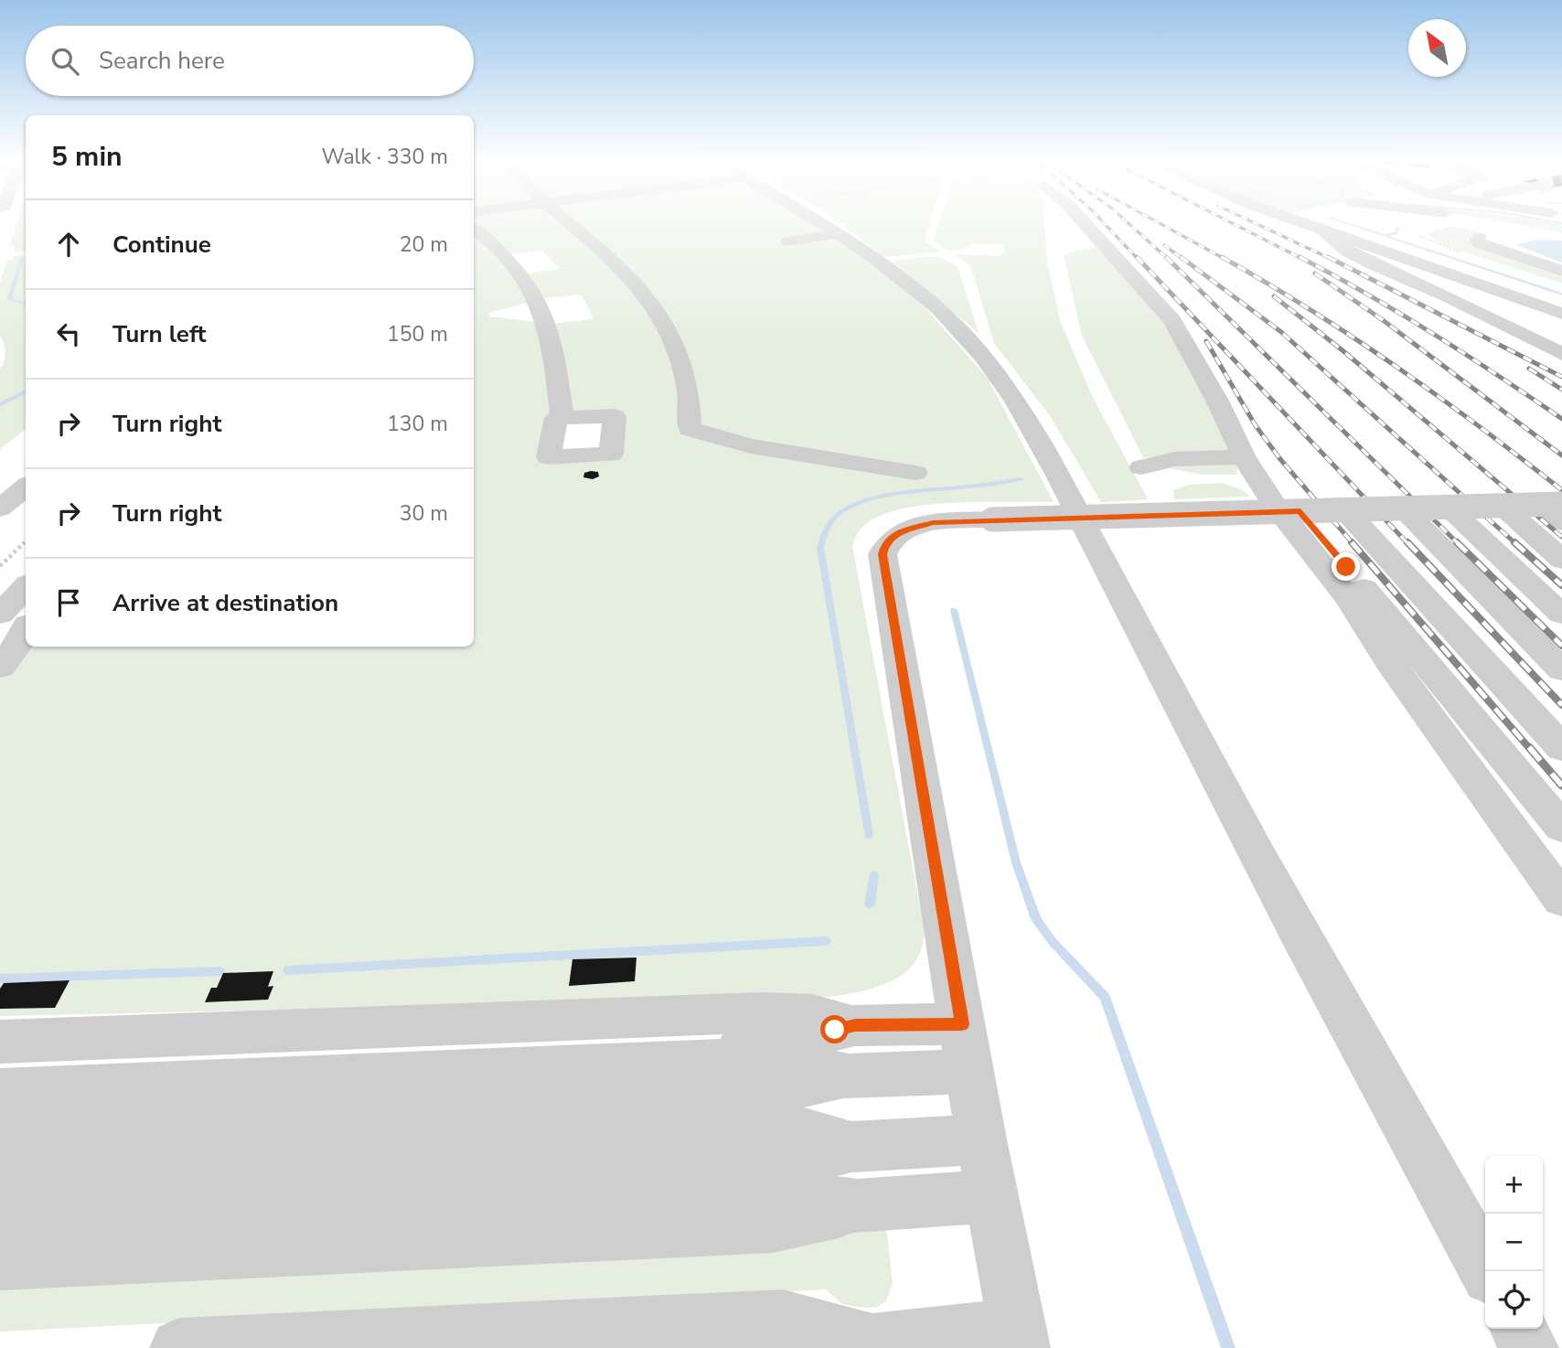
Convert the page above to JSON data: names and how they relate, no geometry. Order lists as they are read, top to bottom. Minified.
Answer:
{"north":"top left","page":{"search":"Search here","heading":["5 min","Walk · 330 m"],"list":[["Continue","20 m"],["Turn left","150 m"],["Turn right","130 m"],["Turn right","30 m"],"Arrive at destination"],"map_buttons":["+","−"]}}
